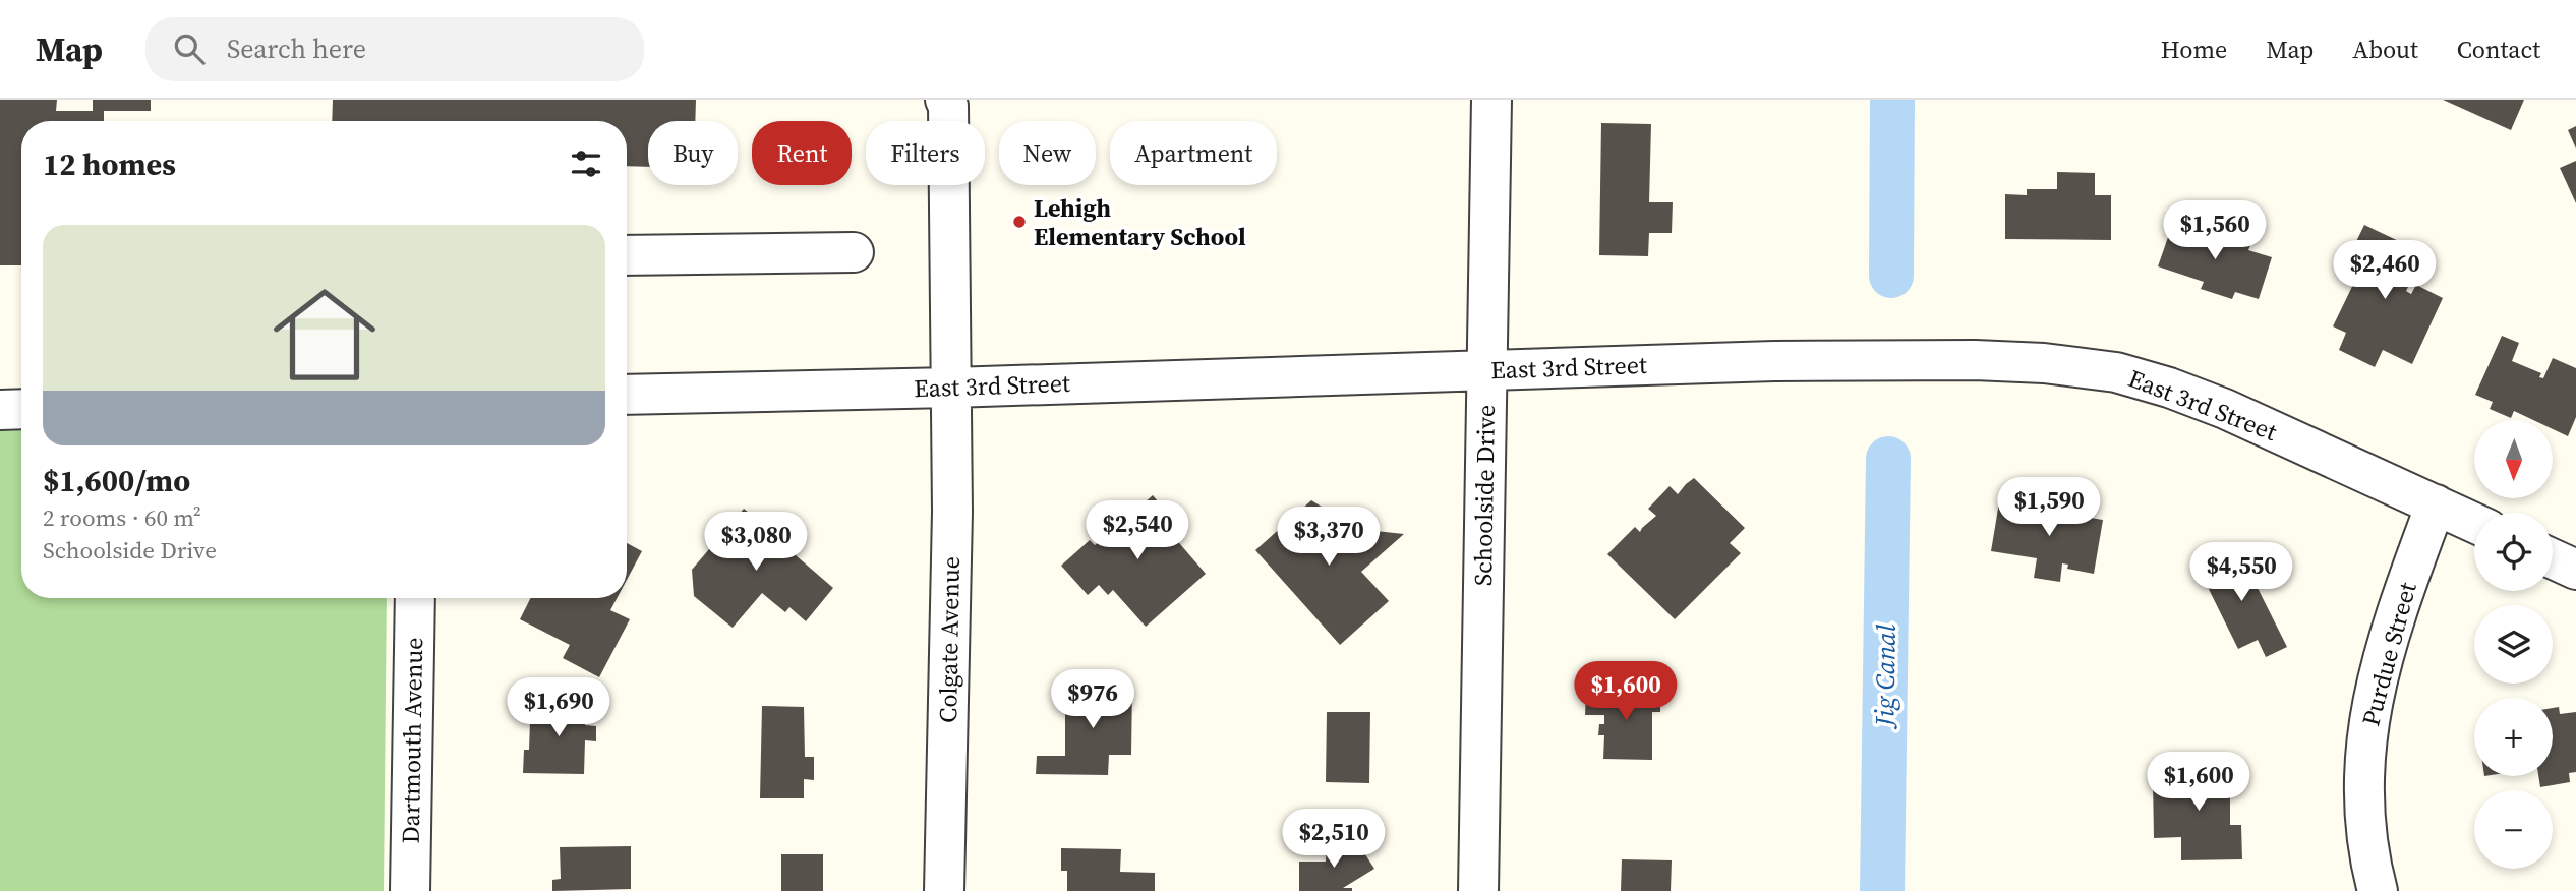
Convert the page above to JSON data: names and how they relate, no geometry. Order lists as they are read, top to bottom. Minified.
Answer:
{"streets":{"street":["East 3rd Street","Schoolside Drive","Colgate Avenue","Purdue Street","Dartmouth Avenue"]},"crossings":[["East 3rd Street","Schoolside Drive"],["East 3rd Street","Colgate Avenue"],["East 3rd Street","Purdue Street"]],"water":["Jig Canal"],"places":["Lehigh Elementary School"],"north":"bottom","page":{"header":"Map","search":"Search here","nav":["Home","Map","About","Contact"],"chip":["Buy","Rent","Filters","New","Apartment"],"heading":"12 homes","price":["$1,560","$2,460","$1,590","$2,540","$3,370","$3,080","$4,550","$1,600","$976","$1,690","$1,600","$2,510"],"list":[{"name":"$1,600/mo","note":"2 rooms · 60 m² · Schoolside Drive"}],"map_buttons":["+","−"]}}
